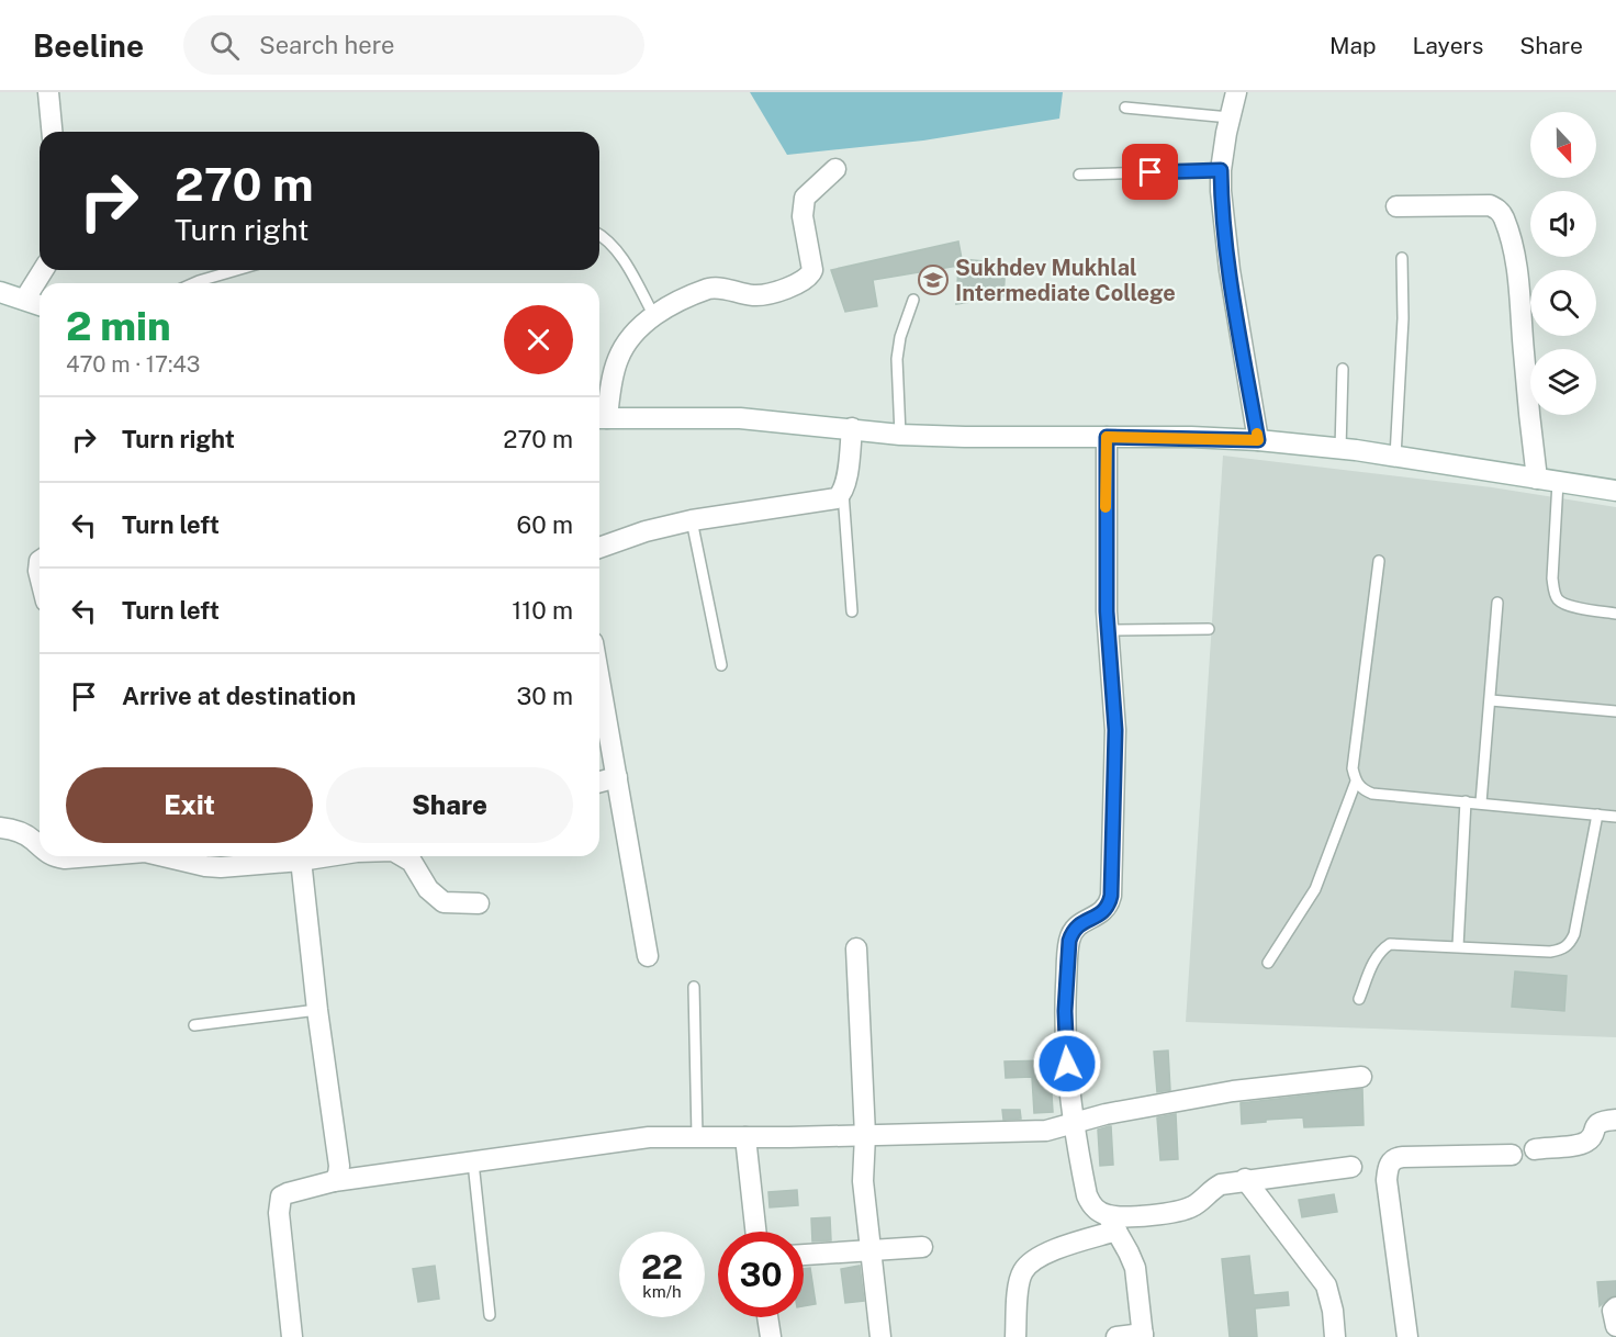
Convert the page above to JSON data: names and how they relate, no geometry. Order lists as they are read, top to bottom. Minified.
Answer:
{"places":{"school or university":["Sukhdev Mukhlal Intermediate College"]},"north":"bottom","page":{"header":"Beeline","search":"Search here","nav":["Map","Layers","Share"],"turn":["270 m","Turn right"],"heading":["2 min","470 m · 17:43"],"list":[{"name":"Turn right","value":"270 m"},{"name":"Turn left","value":"60 m"},{"name":"Turn left","value":"110 m"},{"name":"Arrive at destination","value":"30 m"}],"buttons":["Exit","Share"],"speed":"22 km/h","limit":"30"}}
